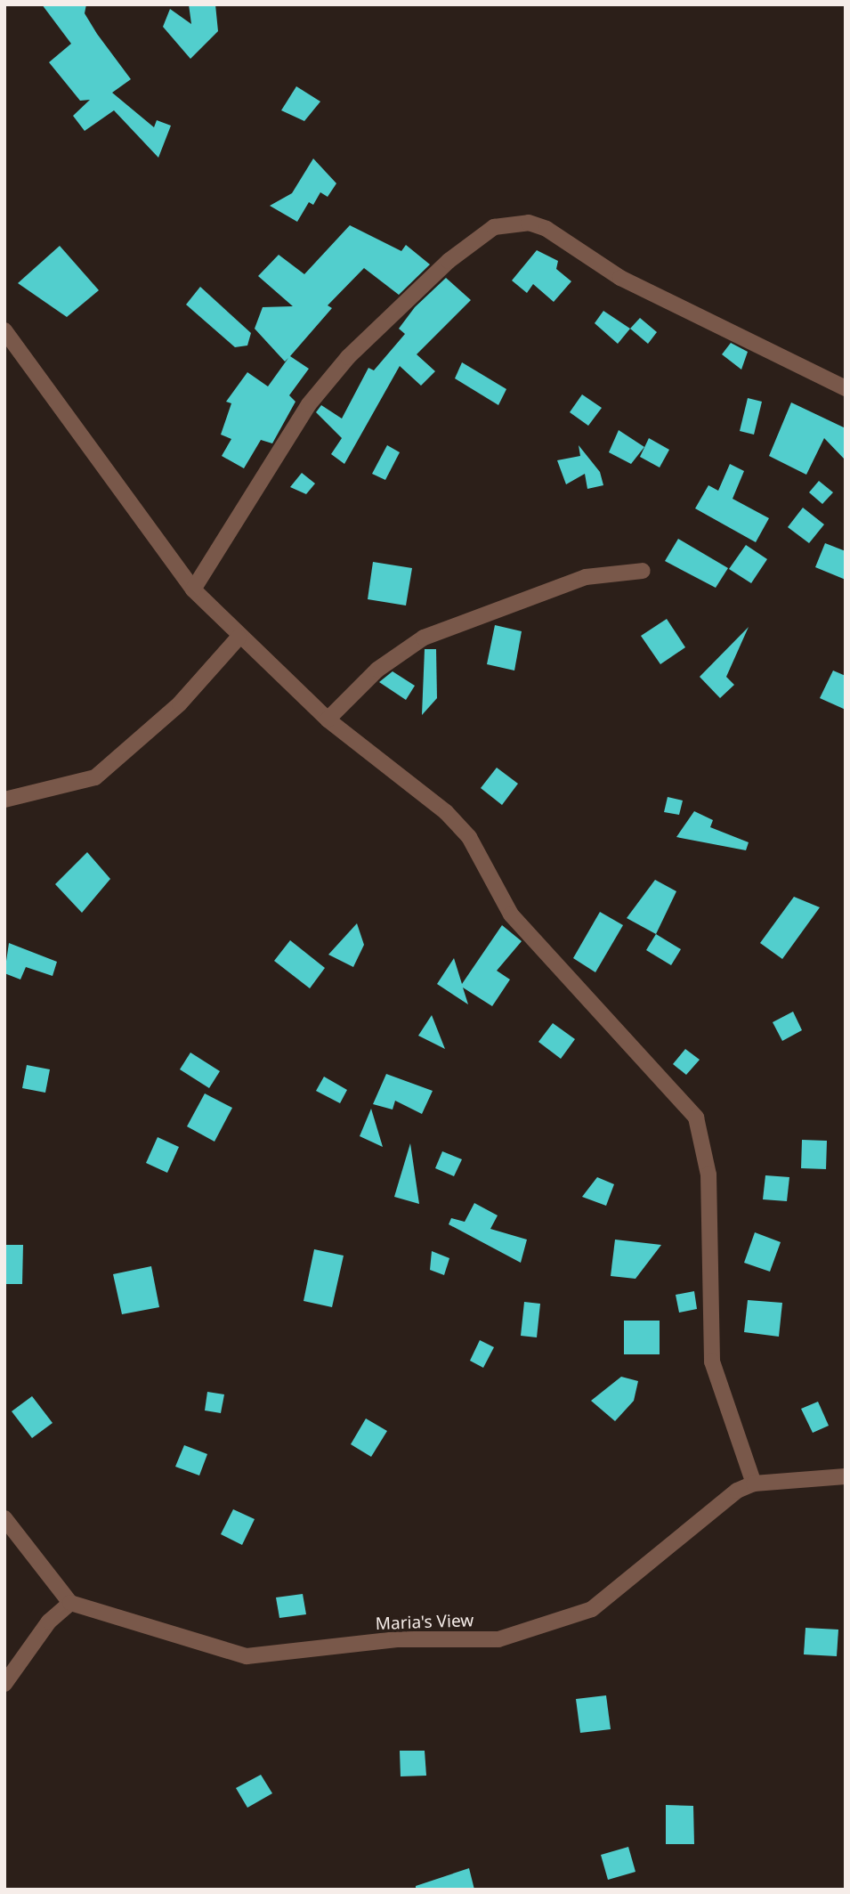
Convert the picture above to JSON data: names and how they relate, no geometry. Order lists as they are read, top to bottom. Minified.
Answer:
{"streets":{"street":["Maria's View"]}}
